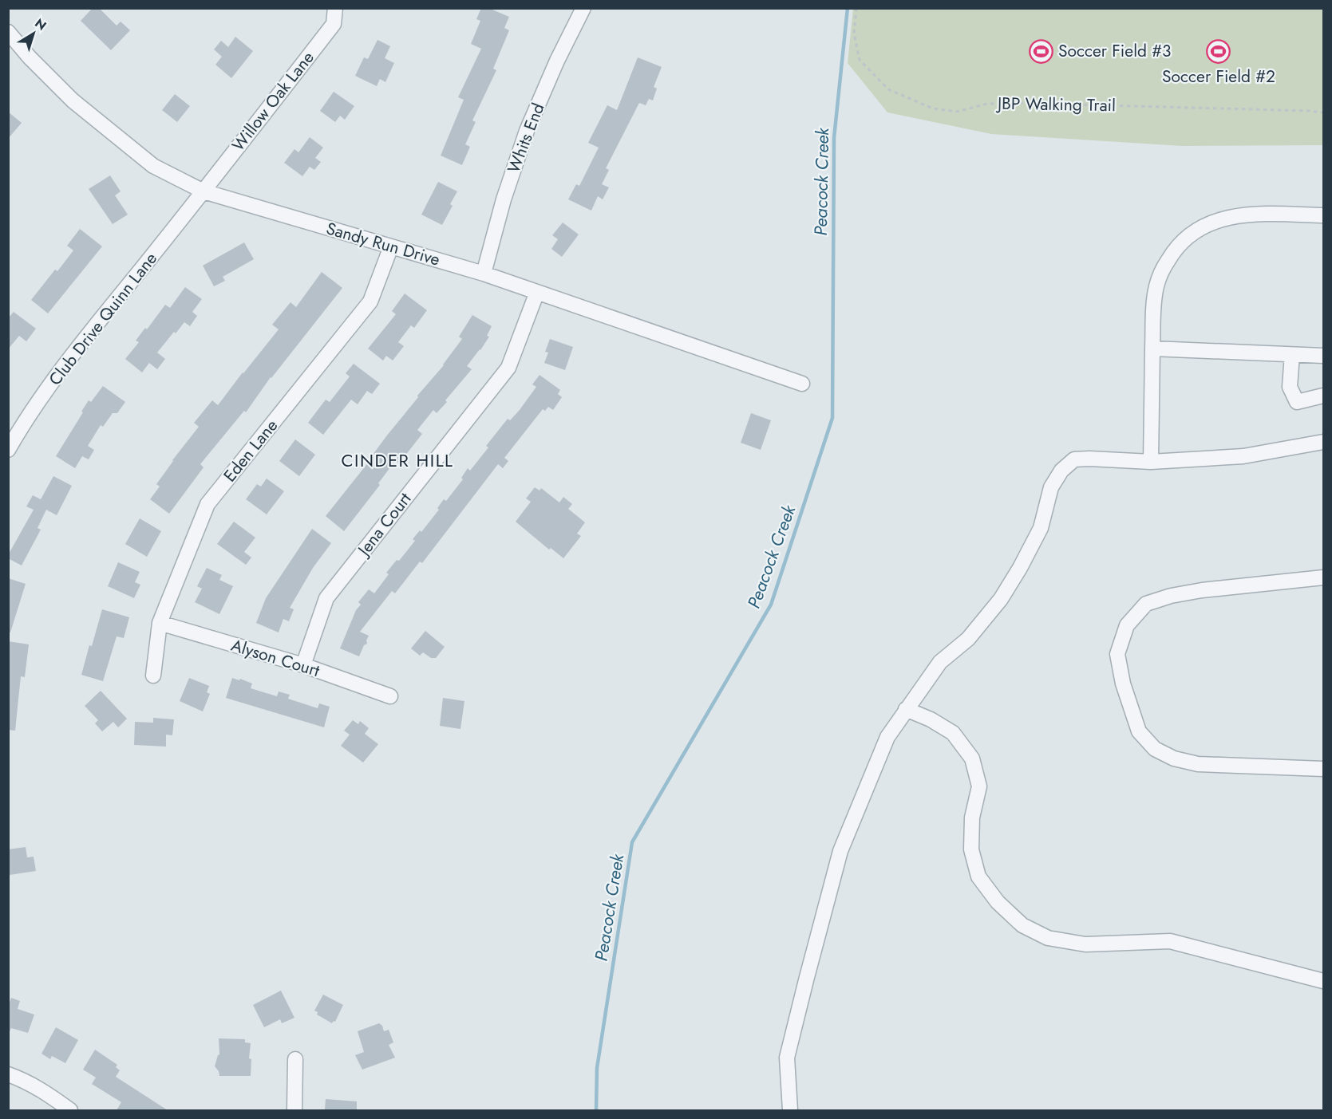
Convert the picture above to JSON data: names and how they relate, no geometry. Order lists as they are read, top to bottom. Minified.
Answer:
{"streets":{"street":["Willow Oak Lane","Whits End","Sandy Run Drive","Club Drive Quinn Lane","Eden Lane","Jena Court","Alyson Court"],"path":["JBP Walking Trail"]},"crossings":[["Willow Oak Lane","Sandy Run Drive"],["Willow Oak Lane","Club Drive Quinn Lane"],["Whits End","Sandy Run Drive"],["Sandy Run Drive","Club Drive Quinn Lane"],["Sandy Run Drive","Eden Lane"],["Sandy Run Drive","Jena Court"],["Eden Lane","Alyson Court"],["Jena Court","Alyson Court"]],"districts":["CINDER HILL"],"water":["Peacock Creek"],"places":{"sports":["Soccer Field #3","Soccer Field #2"]},"north":"top right"}
